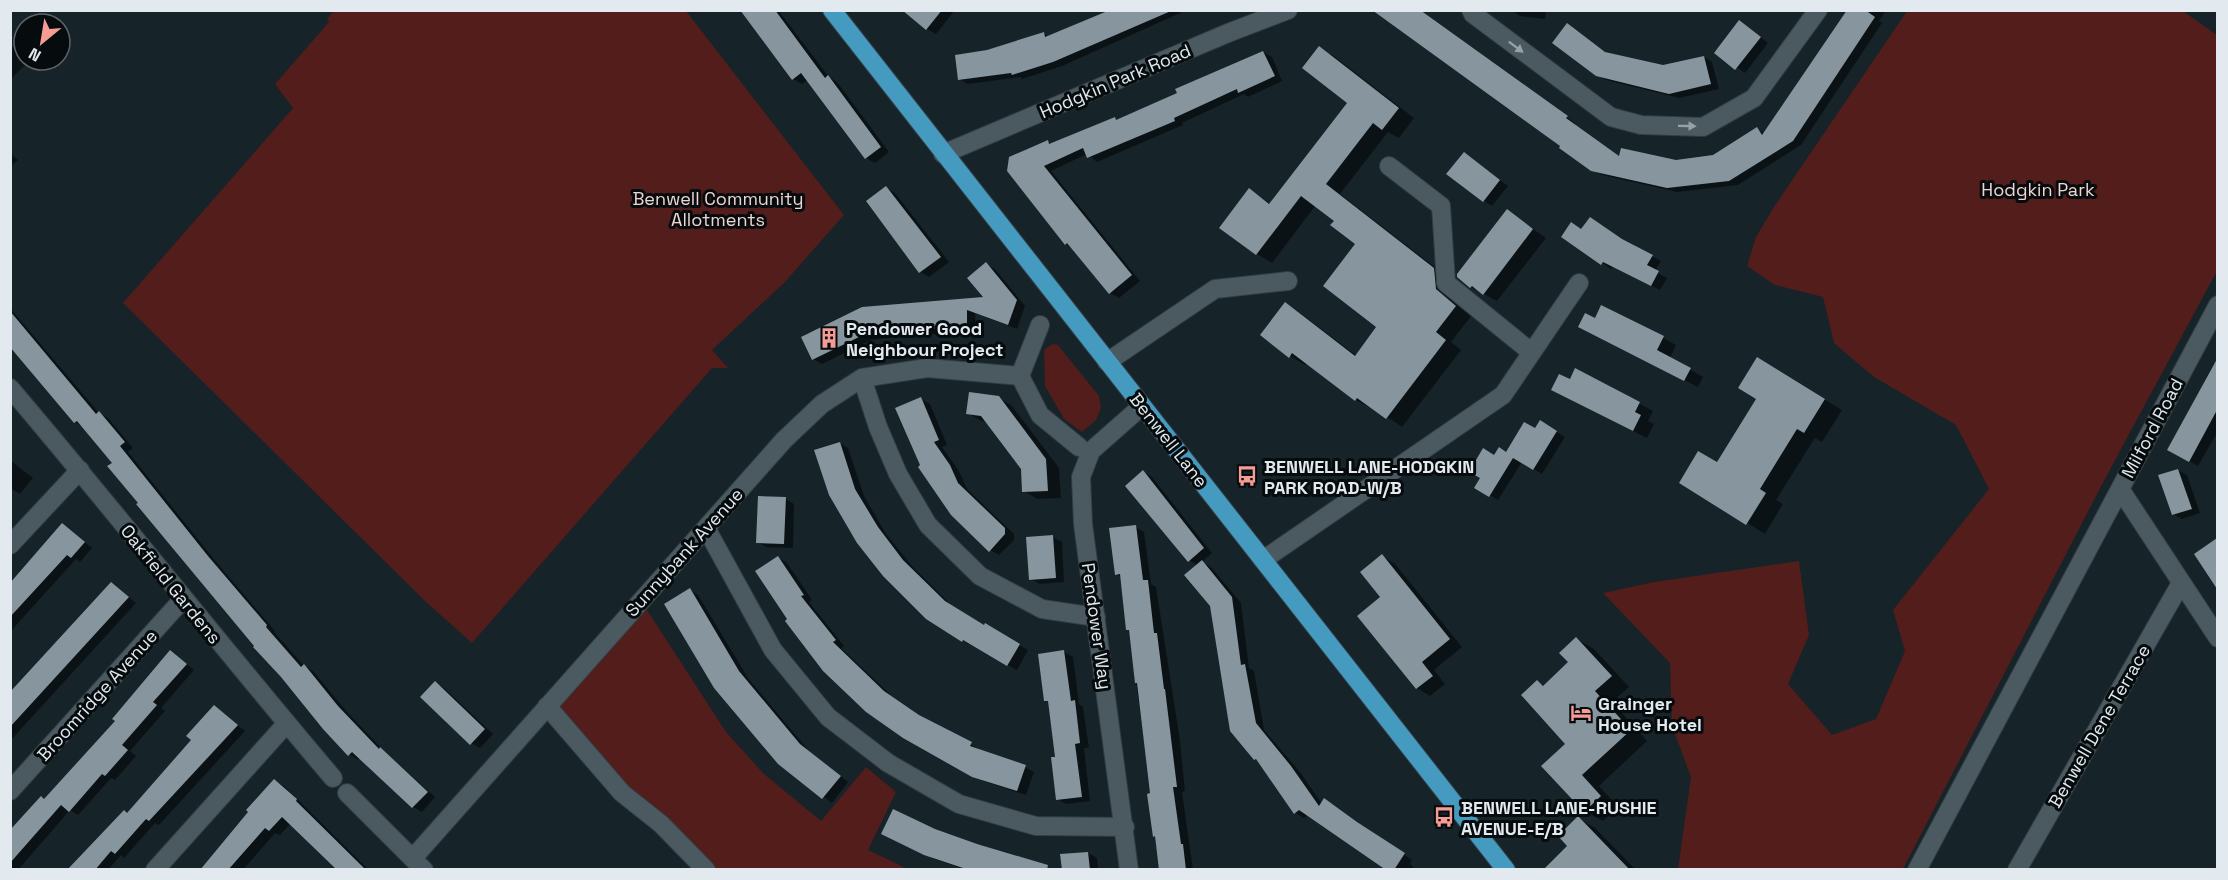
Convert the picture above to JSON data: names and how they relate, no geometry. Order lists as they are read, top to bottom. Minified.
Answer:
{"streets":{"main road":["Benwell Lane"],"street":["Hodgkin Park Road","Milford Road","Sunnybank Avenue","Oakfield Gardens","Pendower Way","Broomridge Avenue","Benwell Dene Terrace"]},"crossings":[["Hodgkin Park Road","Benwell Lane"],["Milford Road","Benwell Dene Terrace"],["Benwell Lane","Pendower Way"],["Oakfield Gardens","Broomridge Avenue"]],"parks":["Hodgkin Park","Benwell Community Allotments"],"places":{"building":["Pendower Good Neighbour Project"],"bus stop":["BENWELL LANE-HODGKIN PARK ROAD-W/B","BENWELL LANE-RUSHIE AVENUE-E/B"],"hotel":["Grainger House Hotel"]},"north":"bottom left"}
